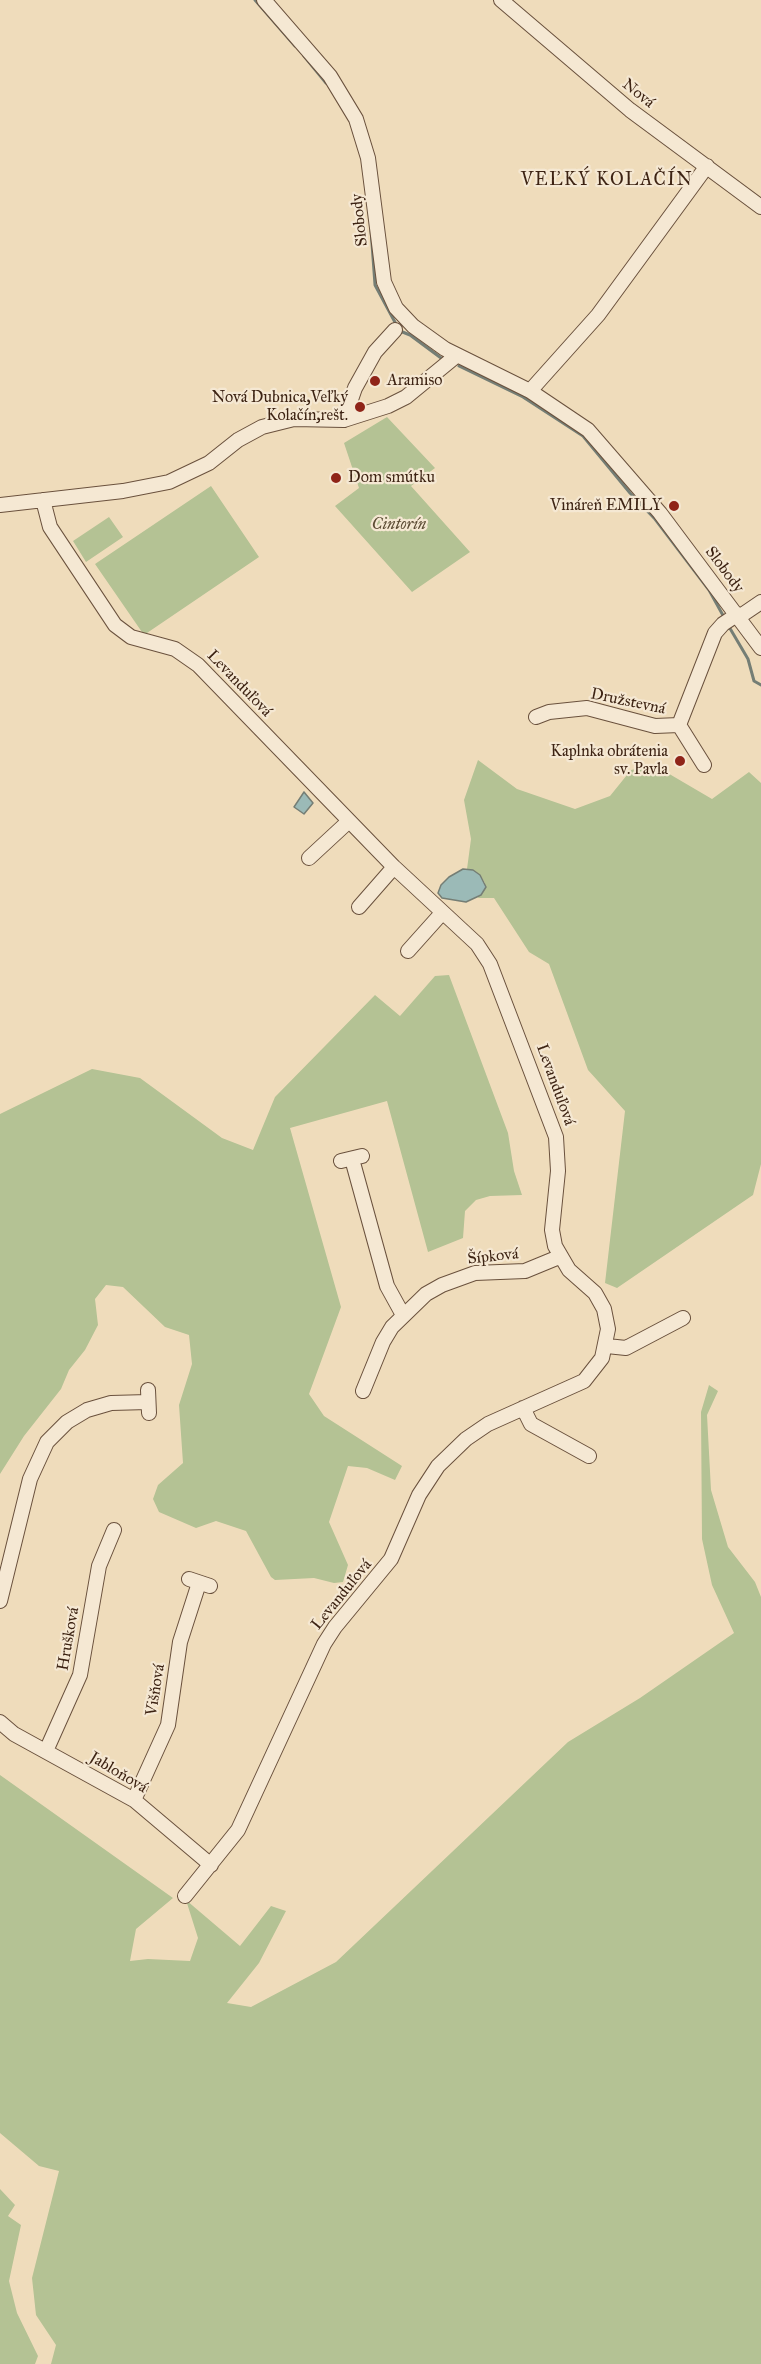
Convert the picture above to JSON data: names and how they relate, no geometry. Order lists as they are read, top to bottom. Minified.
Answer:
{"streets":{"street":["Nová","Slobody","Levanduľová","Družstevná","Šípková","Hrušková","Višňová","Jabloňová"]},"crossings":[["Slobody","Družstevná"],["Levanduľová","Šípková"],["Levanduľová","Jabloňová"],["Hrušková","Jabloňová"],["Višňová","Jabloňová"]],"districts":["VEĽKÝ KOLAČÍN"],"parks":["Cintorín"],"places":["Aramiso","Nová Dubnica,Veľký Kolačín,rešt.","Dom smútku","Vináreň EMILY","Kaplnka obrátenia sv. Pavla"]}
